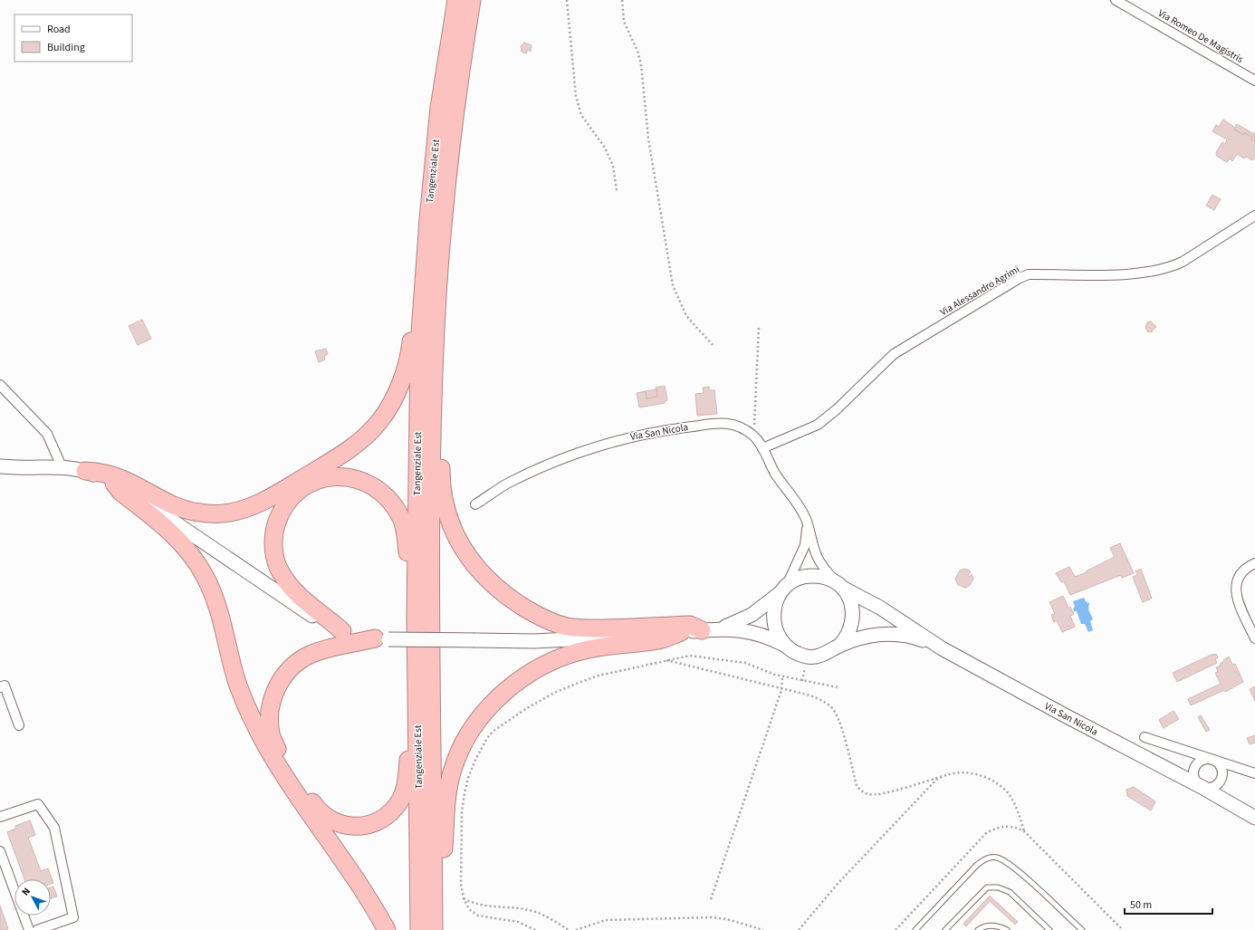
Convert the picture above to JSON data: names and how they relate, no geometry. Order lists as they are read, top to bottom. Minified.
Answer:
{"streets":{"highway":["Tangenziale Est"],"street":["Via Romeo De Magistris","Via Alessandro Agrimi","Via San Nicola"]},"crossings":[["Via Alessandro Agrimi","Via San Nicola"]],"legend":["Road","Building"],"scale_bar":"50 m","north":"top left"}
